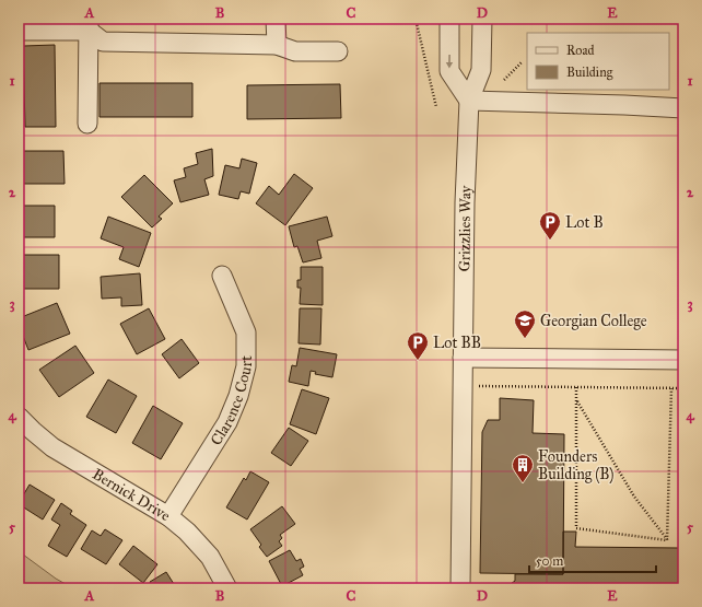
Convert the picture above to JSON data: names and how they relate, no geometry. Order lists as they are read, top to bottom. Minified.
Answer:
{"streets":{"street":["Grizzlies Way","Clarence Court","Bernick Drive"]},"crossings":[["Clarence Court","Bernick Drive"]],"places":{"parking":["Lot B","Lot BB"],"school or university":["Georgian College"],"building":["Founders Building (B)"]},"legend":["Road","Building"],"scale_bar":"50 m","grid":{"columns":["A","B","C","D","E"],"rows":["1","2","3","4","5"]}}
